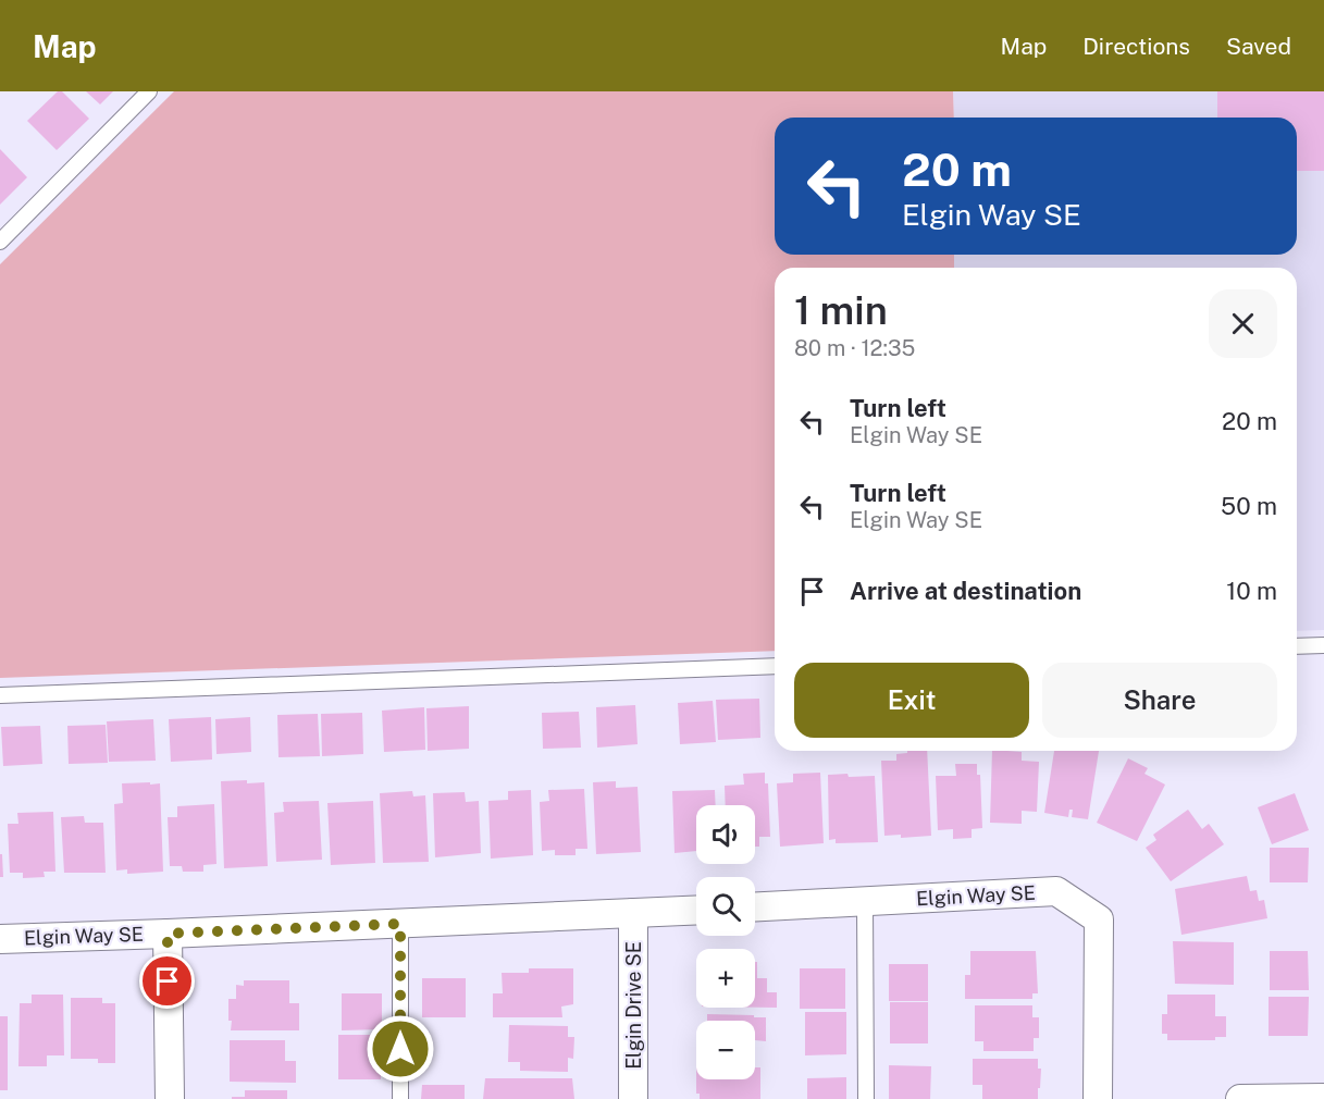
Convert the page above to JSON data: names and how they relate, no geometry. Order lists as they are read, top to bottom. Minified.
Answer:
{"streets":{"street":["Elgin Way SE","Elgin Drive SE"]},"crossings":[["Elgin Way SE","Elgin Drive SE"]],"page":{"header":"Map","nav":["Map","Directions","Saved"],"turn":["20 m","Elgin Way SE"],"heading":["1 min","80 m · 12:35"],"list":[{"name":"Turn left","note":"Elgin Way SE","value":"20 m"},{"name":"Turn left","note":"Elgin Way SE","value":"50 m"},{"name":"Arrive at destination","value":"10 m"}],"buttons":["Exit","Share"],"map_buttons":["+","−"]}}
